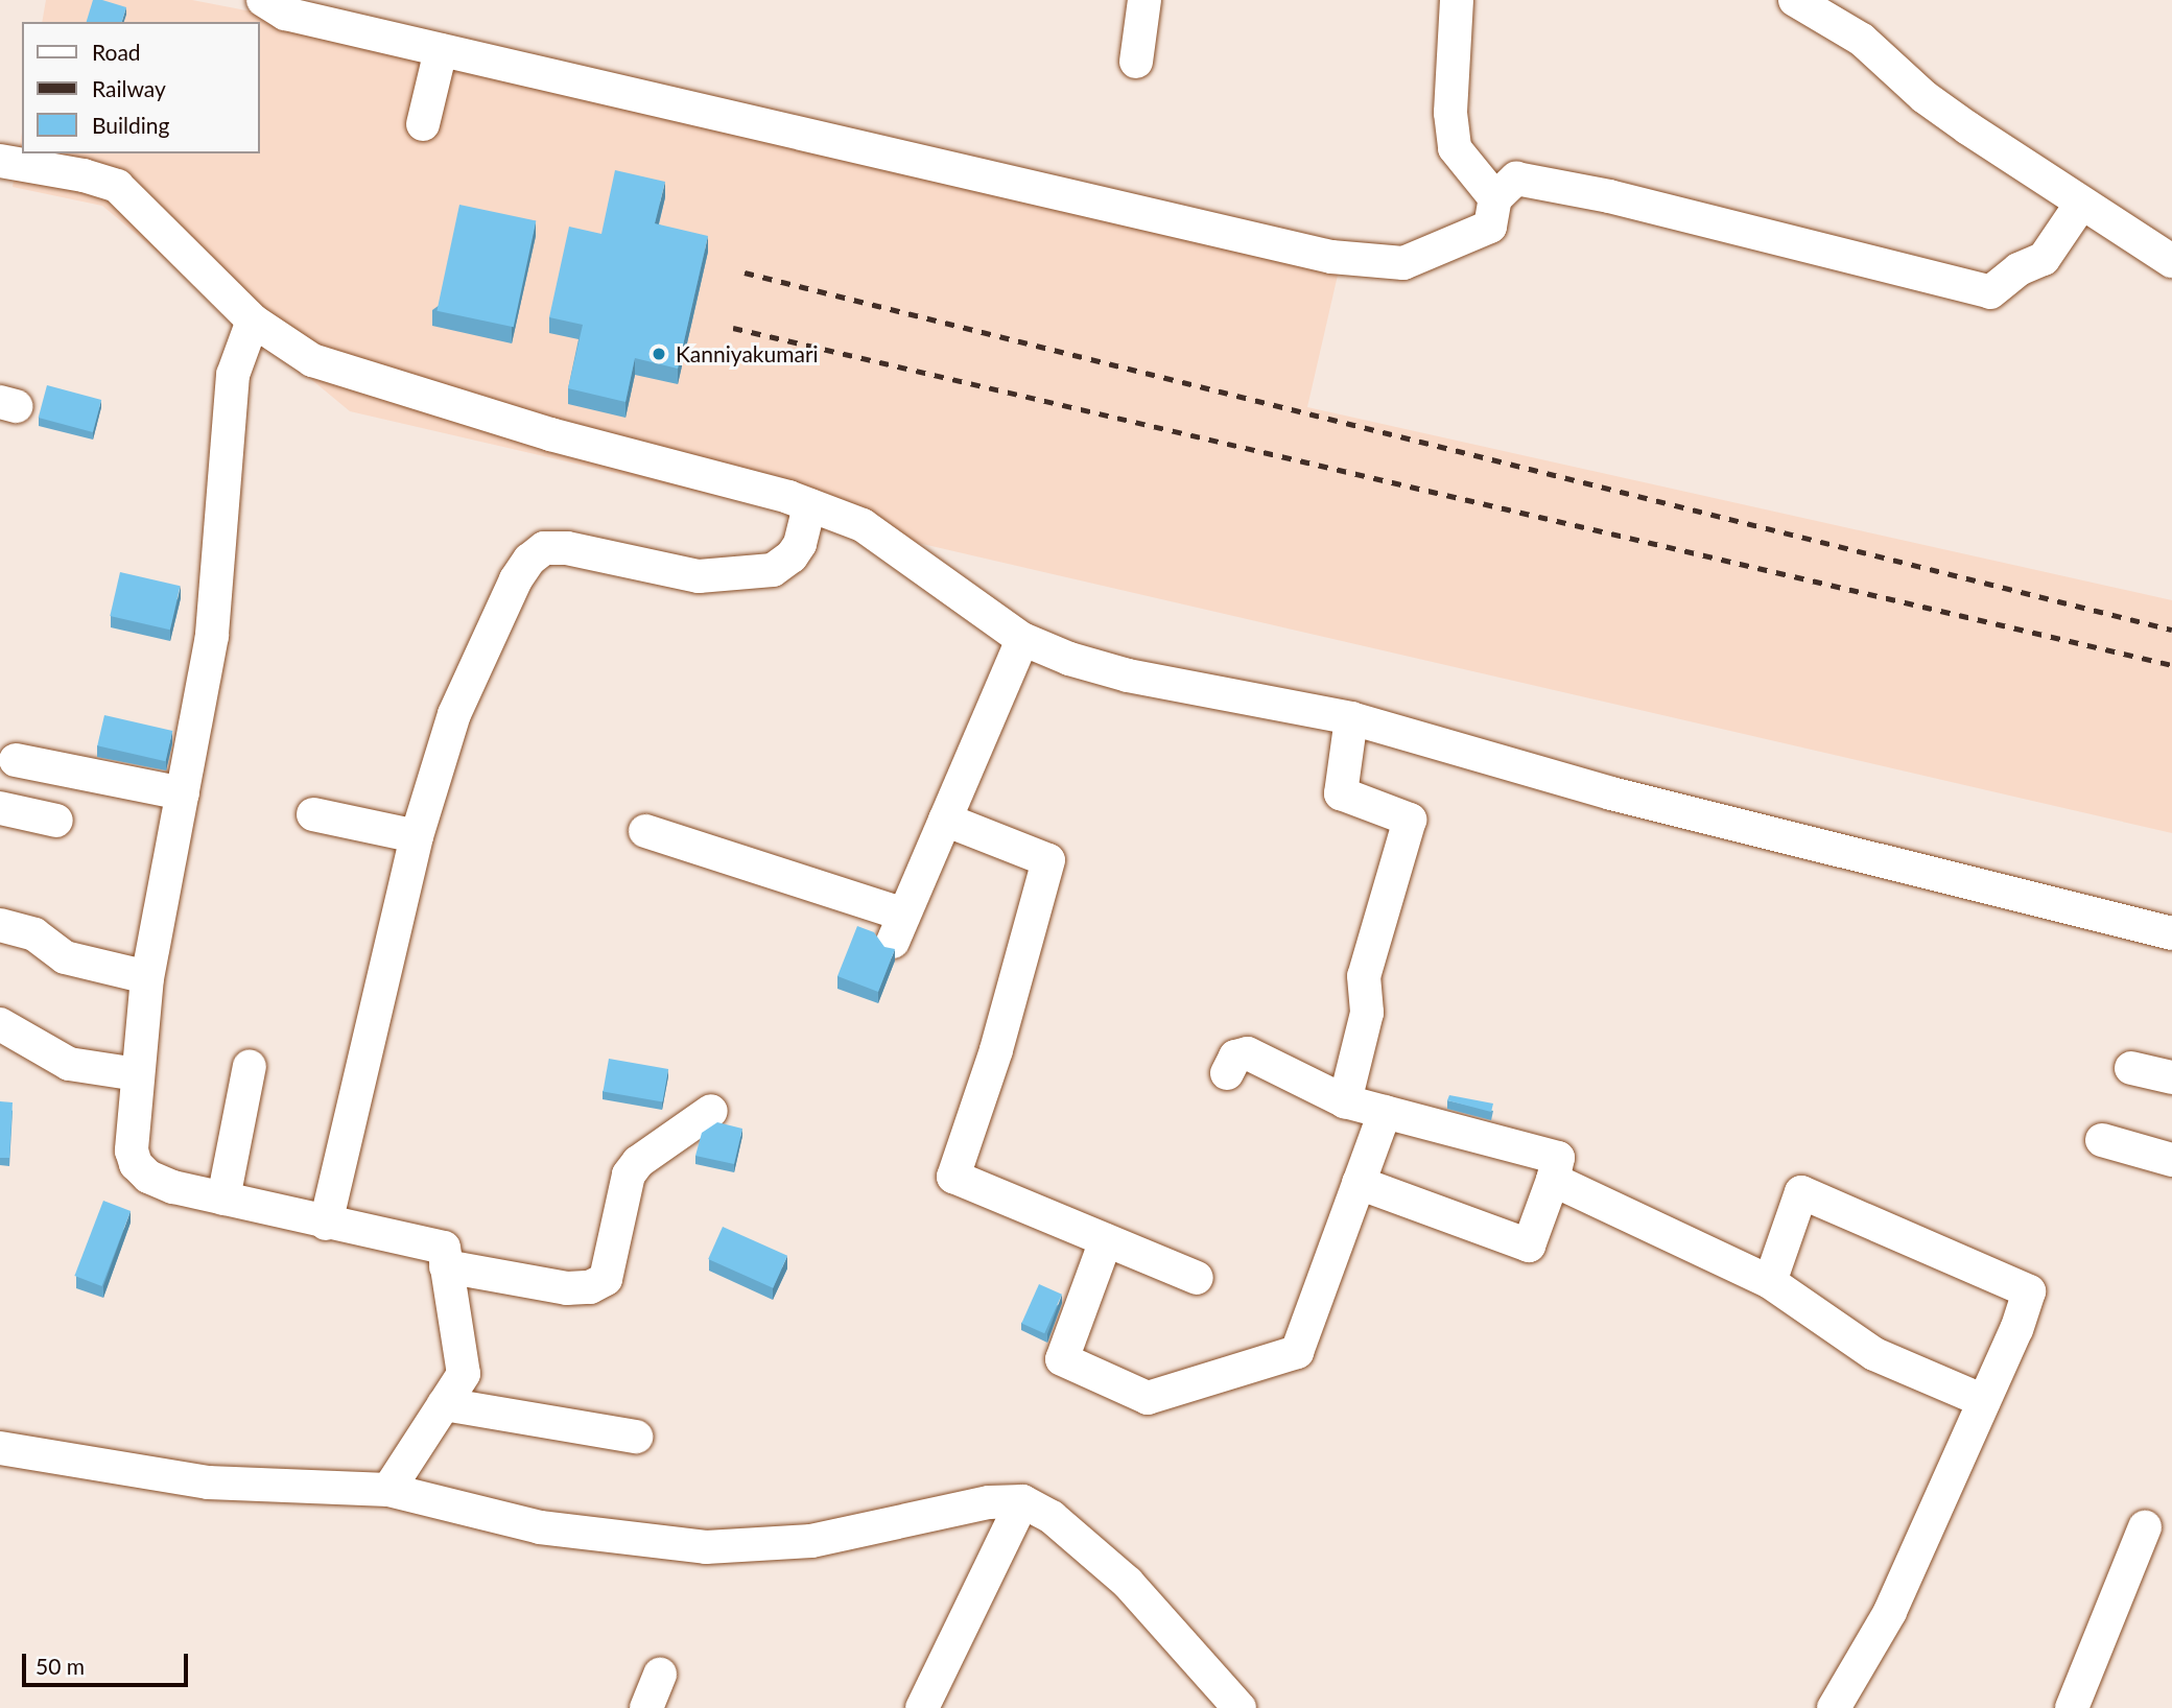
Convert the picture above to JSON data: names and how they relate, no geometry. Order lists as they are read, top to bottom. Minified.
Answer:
{"places":["Kanniyakumari"],"legend":["Road","Railway","Building"],"scale_bar":"50 m"}
